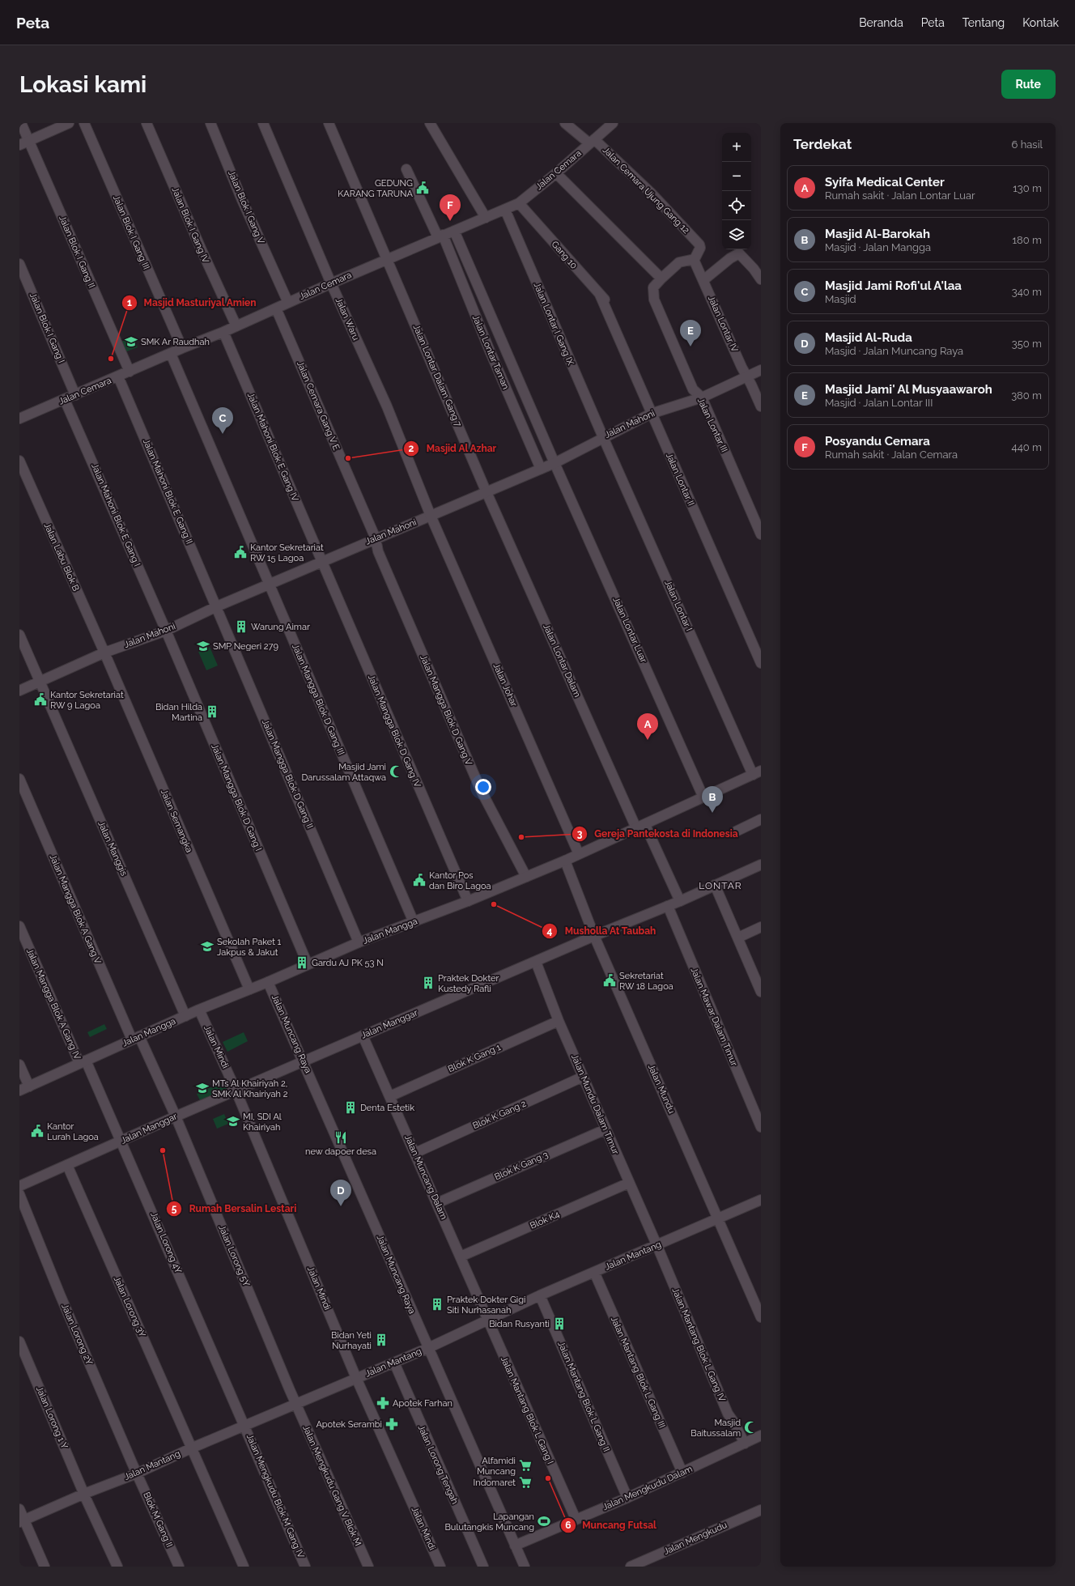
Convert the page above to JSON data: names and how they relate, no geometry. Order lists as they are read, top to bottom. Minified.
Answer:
{"streets":{"street":["Jalan Cemara","Jalan Cemara Ujung Gang 12","Jalan Blok I Gang V","Jalan Blok I Gang IV","Jalan Blok I Gang III","Jalan Blok I Gang II","Gang 10","Jalan Waru","Jalan Lontar I Gang IX","Jalan Lontar IV","Jalan Blok I Gang I","Jalan Lontar Taman","Jalan Lontar Dalam Gang 7","Jalan Cemara Gang V E","Jalan Mahoni","Jalan Lontar III","Jalan Mahoni Blok E Gang IV","Jalan Lontar II","Jalan Mahoni Blok E Gang II","Jalan Mahoni Blok E Gang I","Jalan Labu Blok B","Jalan Lontar I","Jalan Lontar Luar","Jalan Lontar Dalam","Jalan Johar","Jalan Mangga Blok D Gang III","Jalan Mangga Blok D Gang V","Jalan Mangga Blok D Gang IV","Jalan Mangga Blok D Gang II","Jalan Mangga Blok D Gang I","Jalan Semangka","Jalan Manggis","Jalan Mangga Blok A Gang V","Jalan Mangga","Jalan Mangga Blok A Gang IV","Jalan Mawar Dalam Timur","Jalan Manggar","Jalan Muncang Raya","Jalan Mindi","Blok K Gang 1","Jalan Mundu","Jalan Mundu Dalam Timur","Blok K Gang 2","Blok K Gang 3","Jalan Muncang Dalam","Blok K4","Jalan Lorong 4Y","Jalan Lorong 5Y","Jalan Mantang","Jalan Lorong 3Y","Jalan Lorong 2Y","Jalan Mantang Blok L Gang IV","Jalan Mantang Blok L Gang III","Jalan Mantang Blok L Gang II","Jalan Mantang Blok L Gang I","Jalan Lorong 1 Y","Jalan Lorong Tengah","Jalan Mengkudu Gang V Blok M","Jalan Mengkudu Dalam","Jalan Mengkudu Blok M Gang IV","Blok M Gang II","Jalan Mengkudu"]},"crossings":[["Jalan Cemara","Jalan Cemara Ujung Gang 12"],["Jalan Cemara","Jalan Blok I Gang V"],["Jalan Cemara","Jalan Blok I Gang IV"],["Jalan Cemara","Jalan Blok I Gang III"],["Jalan Cemara","Jalan Blok I Gang II"],["Jalan Cemara","Gang 10"],["Jalan Cemara","Jalan Waru"],["Jalan Cemara","Jalan Lontar I Gang IX"],["Jalan Cemara","Jalan Blok I Gang I"],["Jalan Cemara","Jalan Lontar Taman"],["Jalan Cemara","Jalan Lontar Dalam Gang 7"],["Jalan Cemara","Jalan Cemara Gang V E"],["Jalan Cemara","Jalan Mahoni Blok E Gang IV"],["Jalan Cemara","Jalan Mahoni Blok E Gang II"],["Jalan Cemara","Jalan Mahoni Blok E Gang I"],["Jalan Cemara","Jalan Mangga Blok D Gang III"],["Jalan Cemara Ujung Gang 12","Jalan Lontar IV"],["Gang 10","Jalan Lontar II"],["Jalan Waru","Jalan Mahoni"],["Jalan Waru","Jalan Johar"],["Jalan Lontar I Gang IX","Jalan Mahoni"],["Jalan Lontar I Gang IX","Jalan Lontar I"],["Jalan Lontar IV","Jalan Mahoni"],["Jalan Lontar Taman","Jalan Mahoni"],["Jalan Lontar Taman","Jalan Lontar Luar"],["Jalan Lontar Dalam Gang 7","Jalan Mahoni"],["Jalan Lontar Dalam Gang 7","Jalan Lontar Dalam"],["Jalan Cemara Gang V E","Jalan Mahoni"],["Jalan Cemara Gang V E","Jalan Mangga Blok D Gang V"],["Jalan Mahoni","Jalan Lontar III"],["Jalan Mahoni","Jalan Mahoni Blok E Gang IV"],["Jalan Mahoni","Jalan Lontar II"],["Jalan Mahoni","Jalan Mahoni Blok E Gang II"],["Jalan Mahoni","Jalan Mahoni Blok E Gang I"],["Jalan Mahoni","Jalan Labu Blok B"],["Jalan Mahoni","Jalan Lontar I"],["Jalan Mahoni","Jalan Lontar Luar"],["Jalan Mahoni","Jalan Lontar Dalam"],["Jalan Mahoni","Jalan Johar"],["Jalan Mahoni","Jalan Mangga Blok D Gang III"],["Jalan Mahoni","Jalan Mangga Blok D Gang V"],["Jalan Mahoni","Jalan Mangga Blok D Gang IV"],["Jalan Mahoni","Jalan Mangga Blok D Gang II"],["Jalan Mahoni","Jalan Mangga Blok D Gang I"],["Jalan Mahoni","Jalan Semangka"],["Jalan Mahoni","Jalan Manggis"],["Jalan Mahoni Blok E Gang IV","Jalan Mangga Blok D Gang IV"],["Jalan Mahoni Blok E Gang II","Jalan Mangga Blok D Gang II"],["Jalan Mahoni Blok E Gang I","Jalan Mangga Blok D Gang I"],["Jalan Labu Blok B","Jalan Semangka"],["Jalan Lontar I","Jalan Mangga"],["Jalan Lontar Luar","Jalan Mangga"],["Jalan Lontar Dalam","Jalan Mangga"],["Jalan Lontar Dalam","Jalan Manggar"],["Jalan Johar","Jalan Mangga"],["Jalan Mangga Blok D Gang III","Jalan Mangga"],["Jalan Mangga Blok D Gang V","Jalan Mangga"],["Jalan Mangga Blok D Gang IV","Jalan Mangga"],["Jalan Mangga Blok D Gang II","Jalan Mangga"],["Jalan Mangga Blok D Gang I","Jalan Mangga"],["Jalan Semangka","Jalan Mangga"],["Jalan Manggis","Jalan Mangga"],["Jalan Mangga Blok A Gang V","Jalan Mangga"],["Jalan Mangga Blok A Gang V","Jalan Lorong 5Y"],["Jalan Mangga","Jalan Mangga Blok A Gang IV"],["Jalan Mangga","Jalan Muncang Raya"],["Jalan Mangga","Jalan Mindi"],["Jalan Mangga","Jalan Mundu"],["Jalan Mangga","Jalan Lorong 4Y"],["Jalan Mangga","Jalan Lorong 5Y"],["Jalan Mangga Blok A Gang IV","Jalan Lorong 4Y"],["Jalan Mawar Dalam Timur","Jalan Manggar"],["Jalan Manggar","Jalan Muncang Raya"],["Jalan Manggar","Jalan Mindi"],["Jalan Manggar","Jalan Mundu"],["Jalan Manggar","Jalan Mundu Dalam Timur"],["Jalan Manggar","Jalan Muncang Dalam"],["Jalan Manggar","Jalan Lorong 4Y"],["Jalan Manggar","Jalan Lorong 5Y"],["Jalan Manggar","Jalan Lorong 3Y"],["Jalan Muncang Raya","Jalan Mantang"],["Jalan Muncang Raya","Jalan Mengkudu Dalam"],["Jalan Mindi","Jalan Mantang"],["Blok K Gang 1","Jalan Mundu Dalam Timur"],["Blok K Gang 1","Jalan Muncang Dalam"],["Jalan Mundu","Jalan Mantang"],["Jalan Mundu Dalam Timur","Blok K Gang 2"],["Jalan Mundu Dalam Timur","Blok K Gang 3"],["Jalan Mundu Dalam Timur","Blok K4"],["Jalan Mundu Dalam Timur","Jalan Mantang"],["Jalan Mundu Dalam Timur","Jalan Mantang Blok L Gang IV"],["Blok K Gang 2","Jalan Muncang Dalam"],["Blok K Gang 3","Jalan Muncang Dalam"],["Jalan Muncang Dalam","Blok K4"],["Jalan Muncang Dalam","Jalan Mantang"],["Jalan Muncang Dalam","Jalan Mantang Blok L Gang I"],["Jalan Lorong 4Y","Jalan Mantang"],["Jalan Lorong 4Y","Jalan Mengkudu Blok M Gang IV"],["Jalan Lorong 5Y","Jalan Mantang"],["Jalan Lorong 5Y","Jalan Mengkudu Gang V Blok M"],["Jalan Mantang","Jalan Lorong 3Y"],["Jalan Mantang","Jalan Lorong 2Y"],["Jalan Mantang","Jalan Mantang Blok L Gang IV"],["Jalan Mantang","Jalan Mantang Blok L Gang III"],["Jalan Mantang","Jalan Mantang Blok L Gang II"],["Jalan Mantang","Jalan Mantang Blok L Gang I"],["Jalan Mantang","Jalan Lorong 1 Y"],["Jalan Mantang","Jalan Lorong Tengah"],["Jalan Mantang","Jalan Mengkudu Gang V Blok M"],["Jalan Mantang","Jalan Mengkudu Blok M Gang IV"],["Jalan Mantang","Blok M Gang II"],["Jalan Lorong 2Y","Blok M Gang II"],["Jalan Mantang Blok L Gang IV","Jalan Mengkudu Dalam"],["Jalan Mantang Blok L Gang III","Jalan Mengkudu Dalam"],["Jalan Mantang Blok L Gang II","Jalan Mengkudu Dalam"],["Jalan Mantang Blok L Gang I","Jalan Mengkudu Dalam"]],"districts":["LONTAR"],"places":{"public building":["GEDUNG KARANG TARUNA","Kantor Sekretariat RW 15 Lagoa","Kantor Sekretariat RW 9 Lagoa","Kantor Pos dan Biro Lagoa","Sekretariat RW 18 Lagoa","Kantor Lurah Lagoa"],"school or university":["SMK Ar Raudhah","SMP Negeri 279","Sekolah Paket 1 Jakpus & Jakut","MTs Al Khairiyah 2, SMK Al Khairiyah 2","MI, SDI Al Khairiyah"],"other":["Masjid Masturiyal Amien","Masjid Al Azhar","Gereja Pantekosta di Indonesia","Musholla At Taubah","Rumah Bersalin Lestari","Muncang Futsal"],"building":["Warung Aimar","Bidan Hilda Martina","Gardu AJ PK 53 N","Praktek Dokter Kustedy Rafli","Denta Estetik","Praktek Dokter Gigi Siti Nurhasanah","Bidan Rusyanti","Bidan Yeti Nurhayati"],"mosque":["Masjid Jami Darussalam Attaqwa","Masjid Baitussalam"],"restaurant":["new dapoer desa"],"pharmacy":["Apotek Farhan","Apotek Serambi"],"supermarket":["Alfamidi Muncang","Indomaret"],"sports":["Lapangan Bulutangkis Muncang"]},"page":{"header":"Peta","nav":["Beranda","Peta","Tentang","Kontak"],"buttons":"Rute","title":"Lokasi kami","heading":["Terdekat","6 hasil"],"map_buttons":["+","−"],"list":[{"mark":"A","name":"Syifa Medical Center","note":"Rumah sakit · Jalan Lontar Luar","value":"130 m"},{"mark":"B","name":"Masjid Al-Barokah","note":"Masjid · Jalan Mangga","value":"180 m"},{"mark":"C","name":"Masjid Jami Rofi'ul A'laa","note":"Masjid","value":"340 m"},{"mark":"D","name":"Masjid Al-Ruda","note":"Masjid · Jalan Muncang Raya","value":"350 m"},{"mark":"E","name":"Masjid Jami' Al Musyaawaroh","note":"Masjid · Jalan Lontar III","value":"380 m"},{"mark":"F","name":"Posyandu Cemara","note":"Rumah sakit · Jalan Cemara","value":"440 m"}],"pins":["F","E","C","A","B","D"]}}
